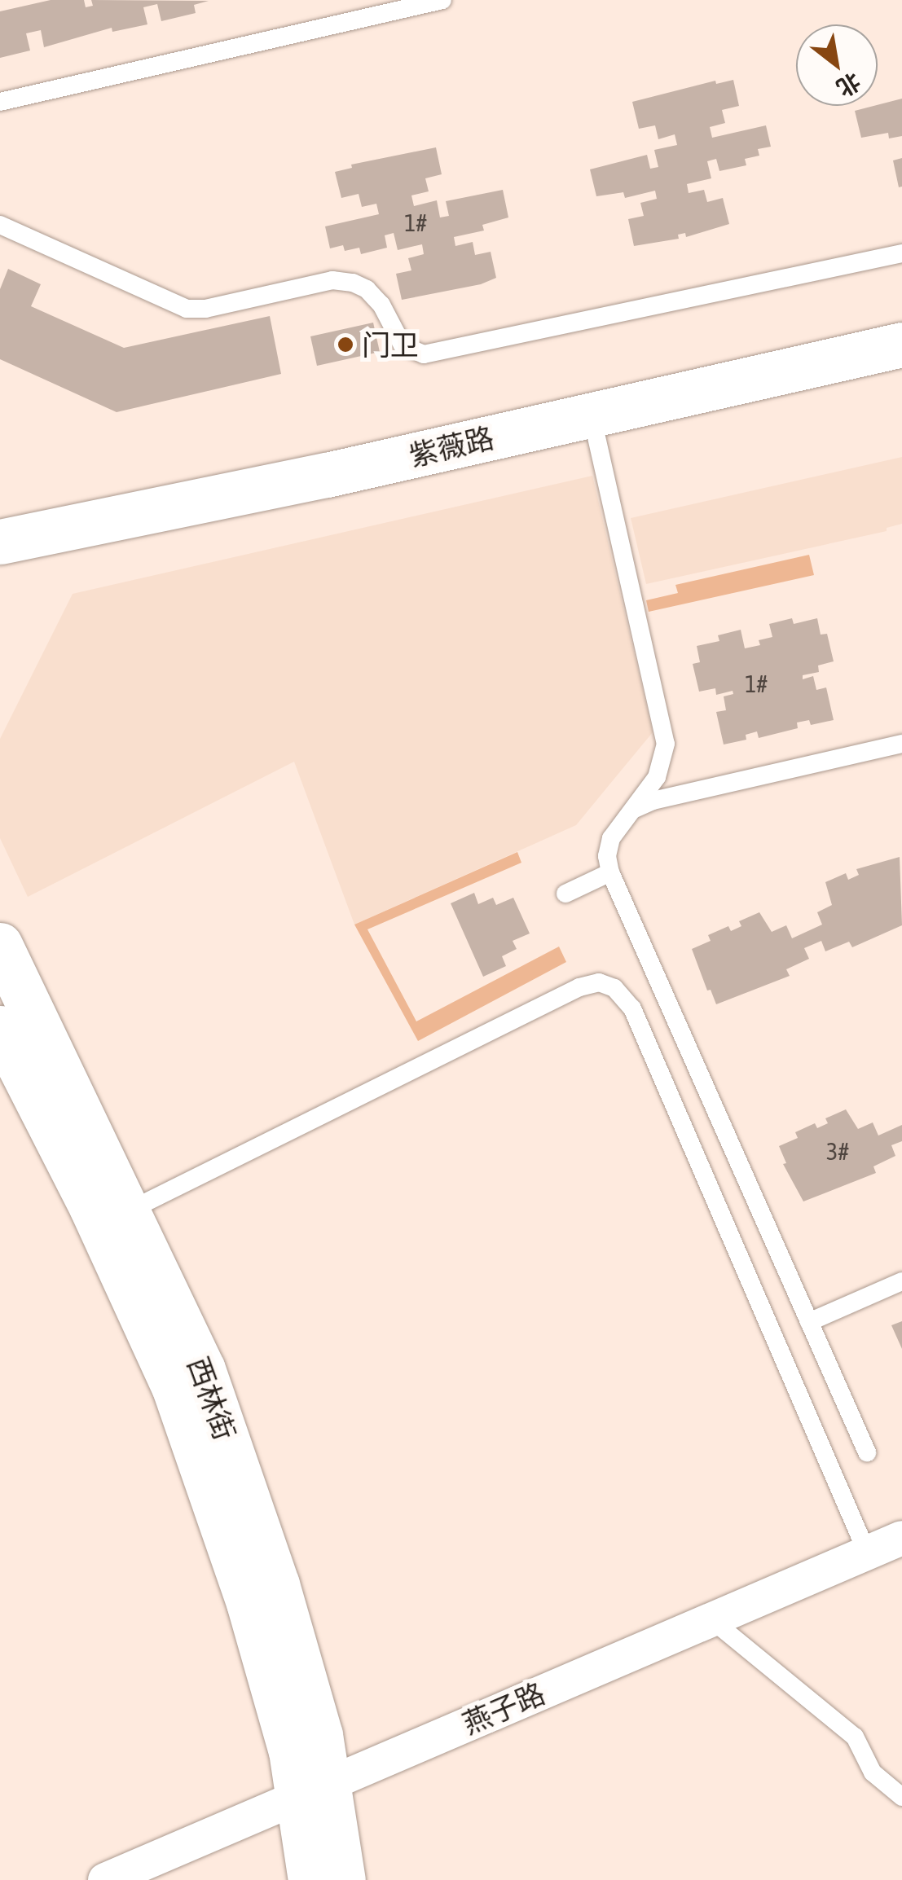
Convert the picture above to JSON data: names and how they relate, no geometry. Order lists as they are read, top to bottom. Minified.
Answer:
{"streets":{"main road":["紫薇路","西林街"],"street":["燕子路"]},"crossings":[["西林街","燕子路"]],"places":["门卫"],"house_numbers":["1#","1#","3#"],"north":"bottom right"}
